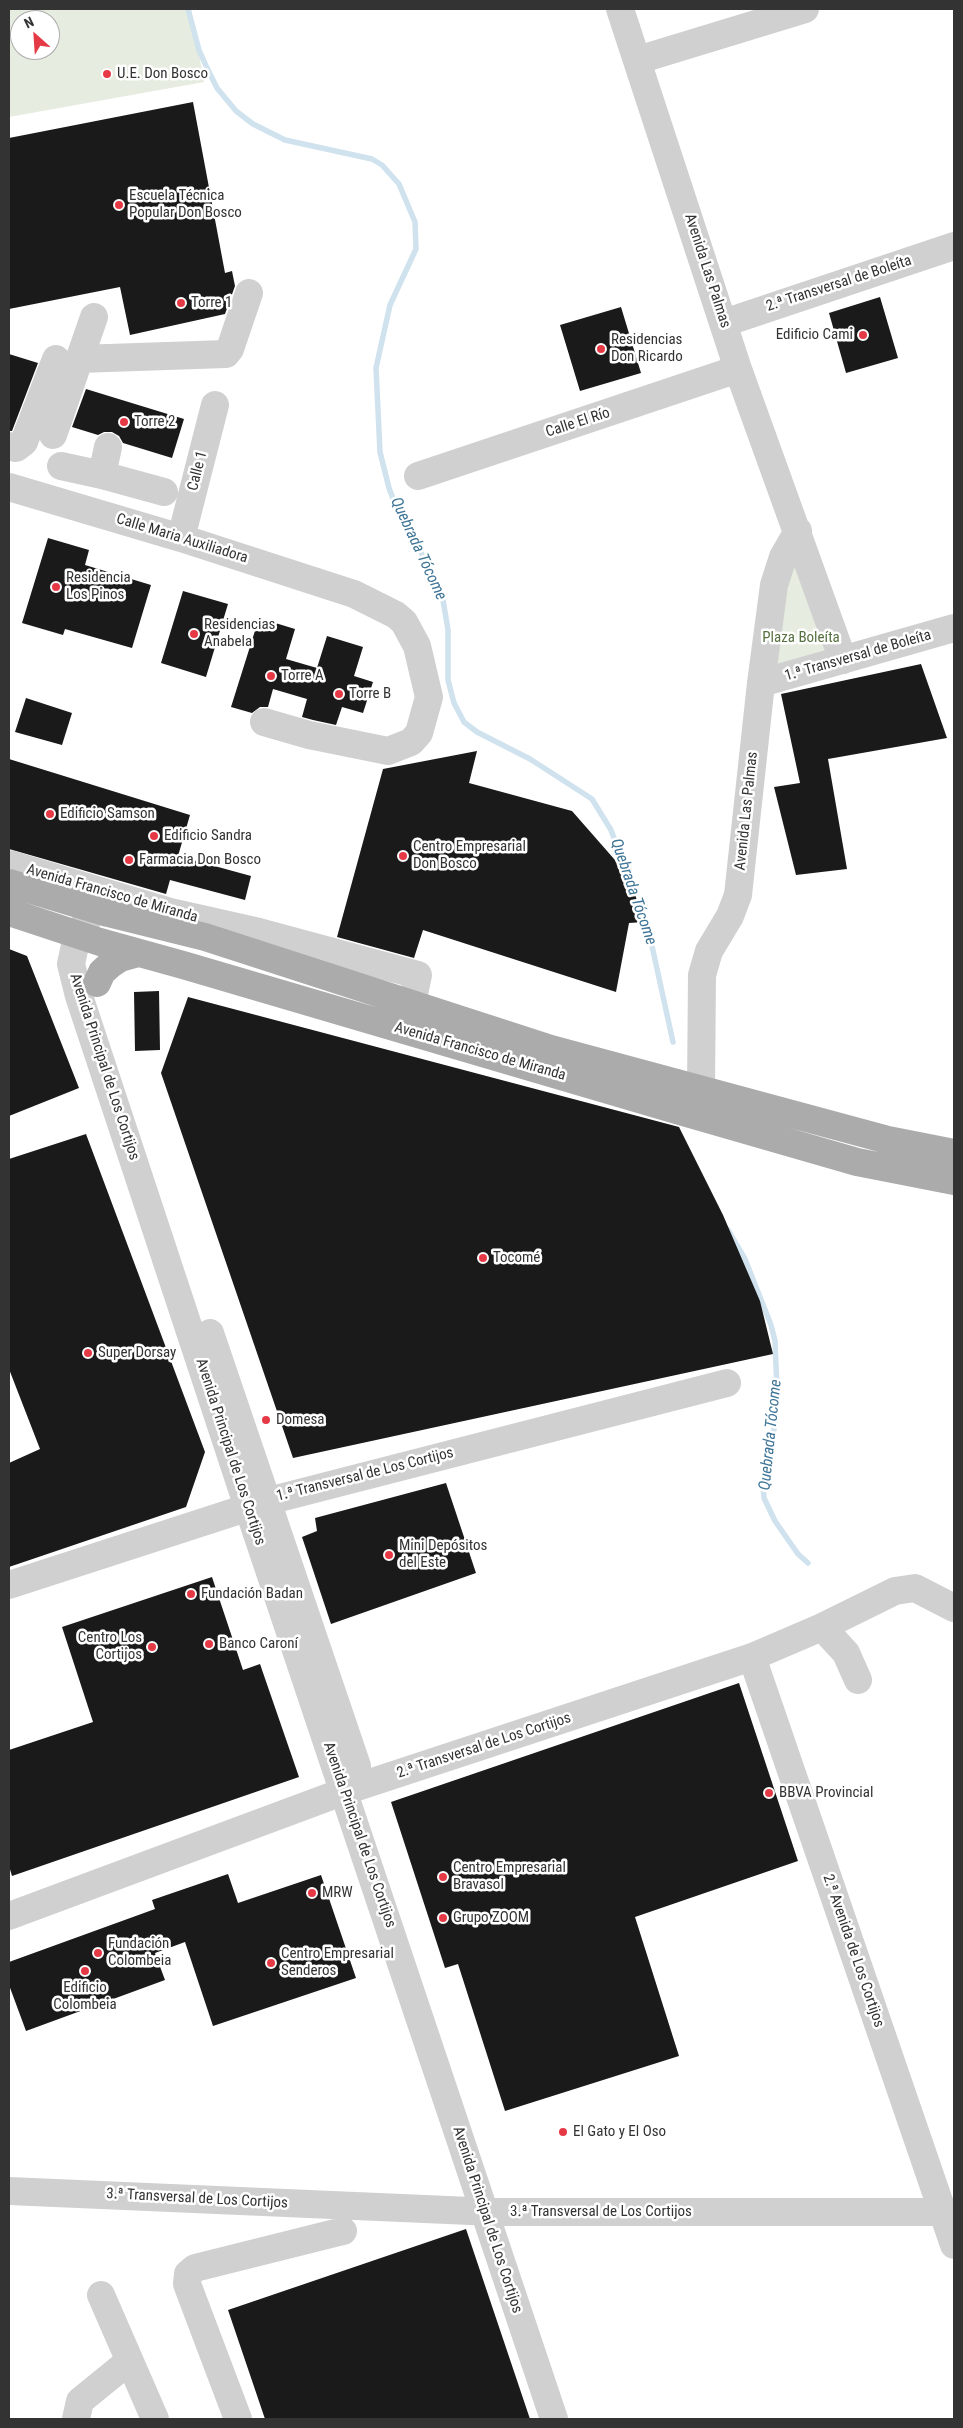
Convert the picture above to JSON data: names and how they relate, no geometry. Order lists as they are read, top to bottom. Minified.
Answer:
{"streets":{"main road":["Avenida Francisco de Miranda"],"street":["Avenida Las Palmas","2.ª Transversal de Boleíta","Calle El Río","Calle 1","Calle Maria Auxiliadora","1.ª Transversal de Boleíta","Avenida Principal de Los Cortijos","1.ª Transversal de Los Cortijos","2.ª Transversal de Los Cortijos","2.ª Avenida de Los Cortijos","3.ª Transversal de Los Cortijos"]},"crossings":[["Avenida Las Palmas","2.ª Transversal de Boleíta"],["Avenida Las Palmas","Calle El Río"],["Avenida Las Palmas","1.ª Transversal de Boleíta"],["Avenida Las Palmas","Avenida Francisco de Miranda"],["Calle 1","Calle Maria Auxiliadora"],["Avenida Francisco de Miranda","Avenida Principal de Los Cortijos"],["Avenida Principal de Los Cortijos","1.ª Transversal de Los Cortijos"],["Avenida Principal de Los Cortijos","2.ª Transversal de Los Cortijos"],["Avenida Principal de Los Cortijos","3.ª Transversal de Los Cortijos"],["2.ª Transversal de Los Cortijos","2.ª Avenida de Los Cortijos"],["2.ª Avenida de Los Cortijos","3.ª Transversal de Los Cortijos"]],"water":["Quebrada Tócome"],"parks":["Plaza Boleíta"],"places":["U.E. Don Bosco","Escuela Técnica Popular Don Bosco","Torre 1","Edificio Cami","Residencias Don Ricardo","Torre 2","Residencia Los Pinos","Residencias Anabela","Torre A","Torre B","Edificio Samson","Edificio Sandra","Centro Empresarial Don Bosco","Farmacia Don Bosco","Tocomé","Super Dorsay","Domesa","Mini Depósitos del Este","Fundación Badan","Banco Caroní","Centro Los Cortijos","BBVA Provincial","Centro Empresarial Bravasol","MRW","Grupo ZOOM","Fundación Colombeia","Centro Empresarial Senderos","Edificio Colombeia","El Gato y El Oso"],"north":"top left"}
